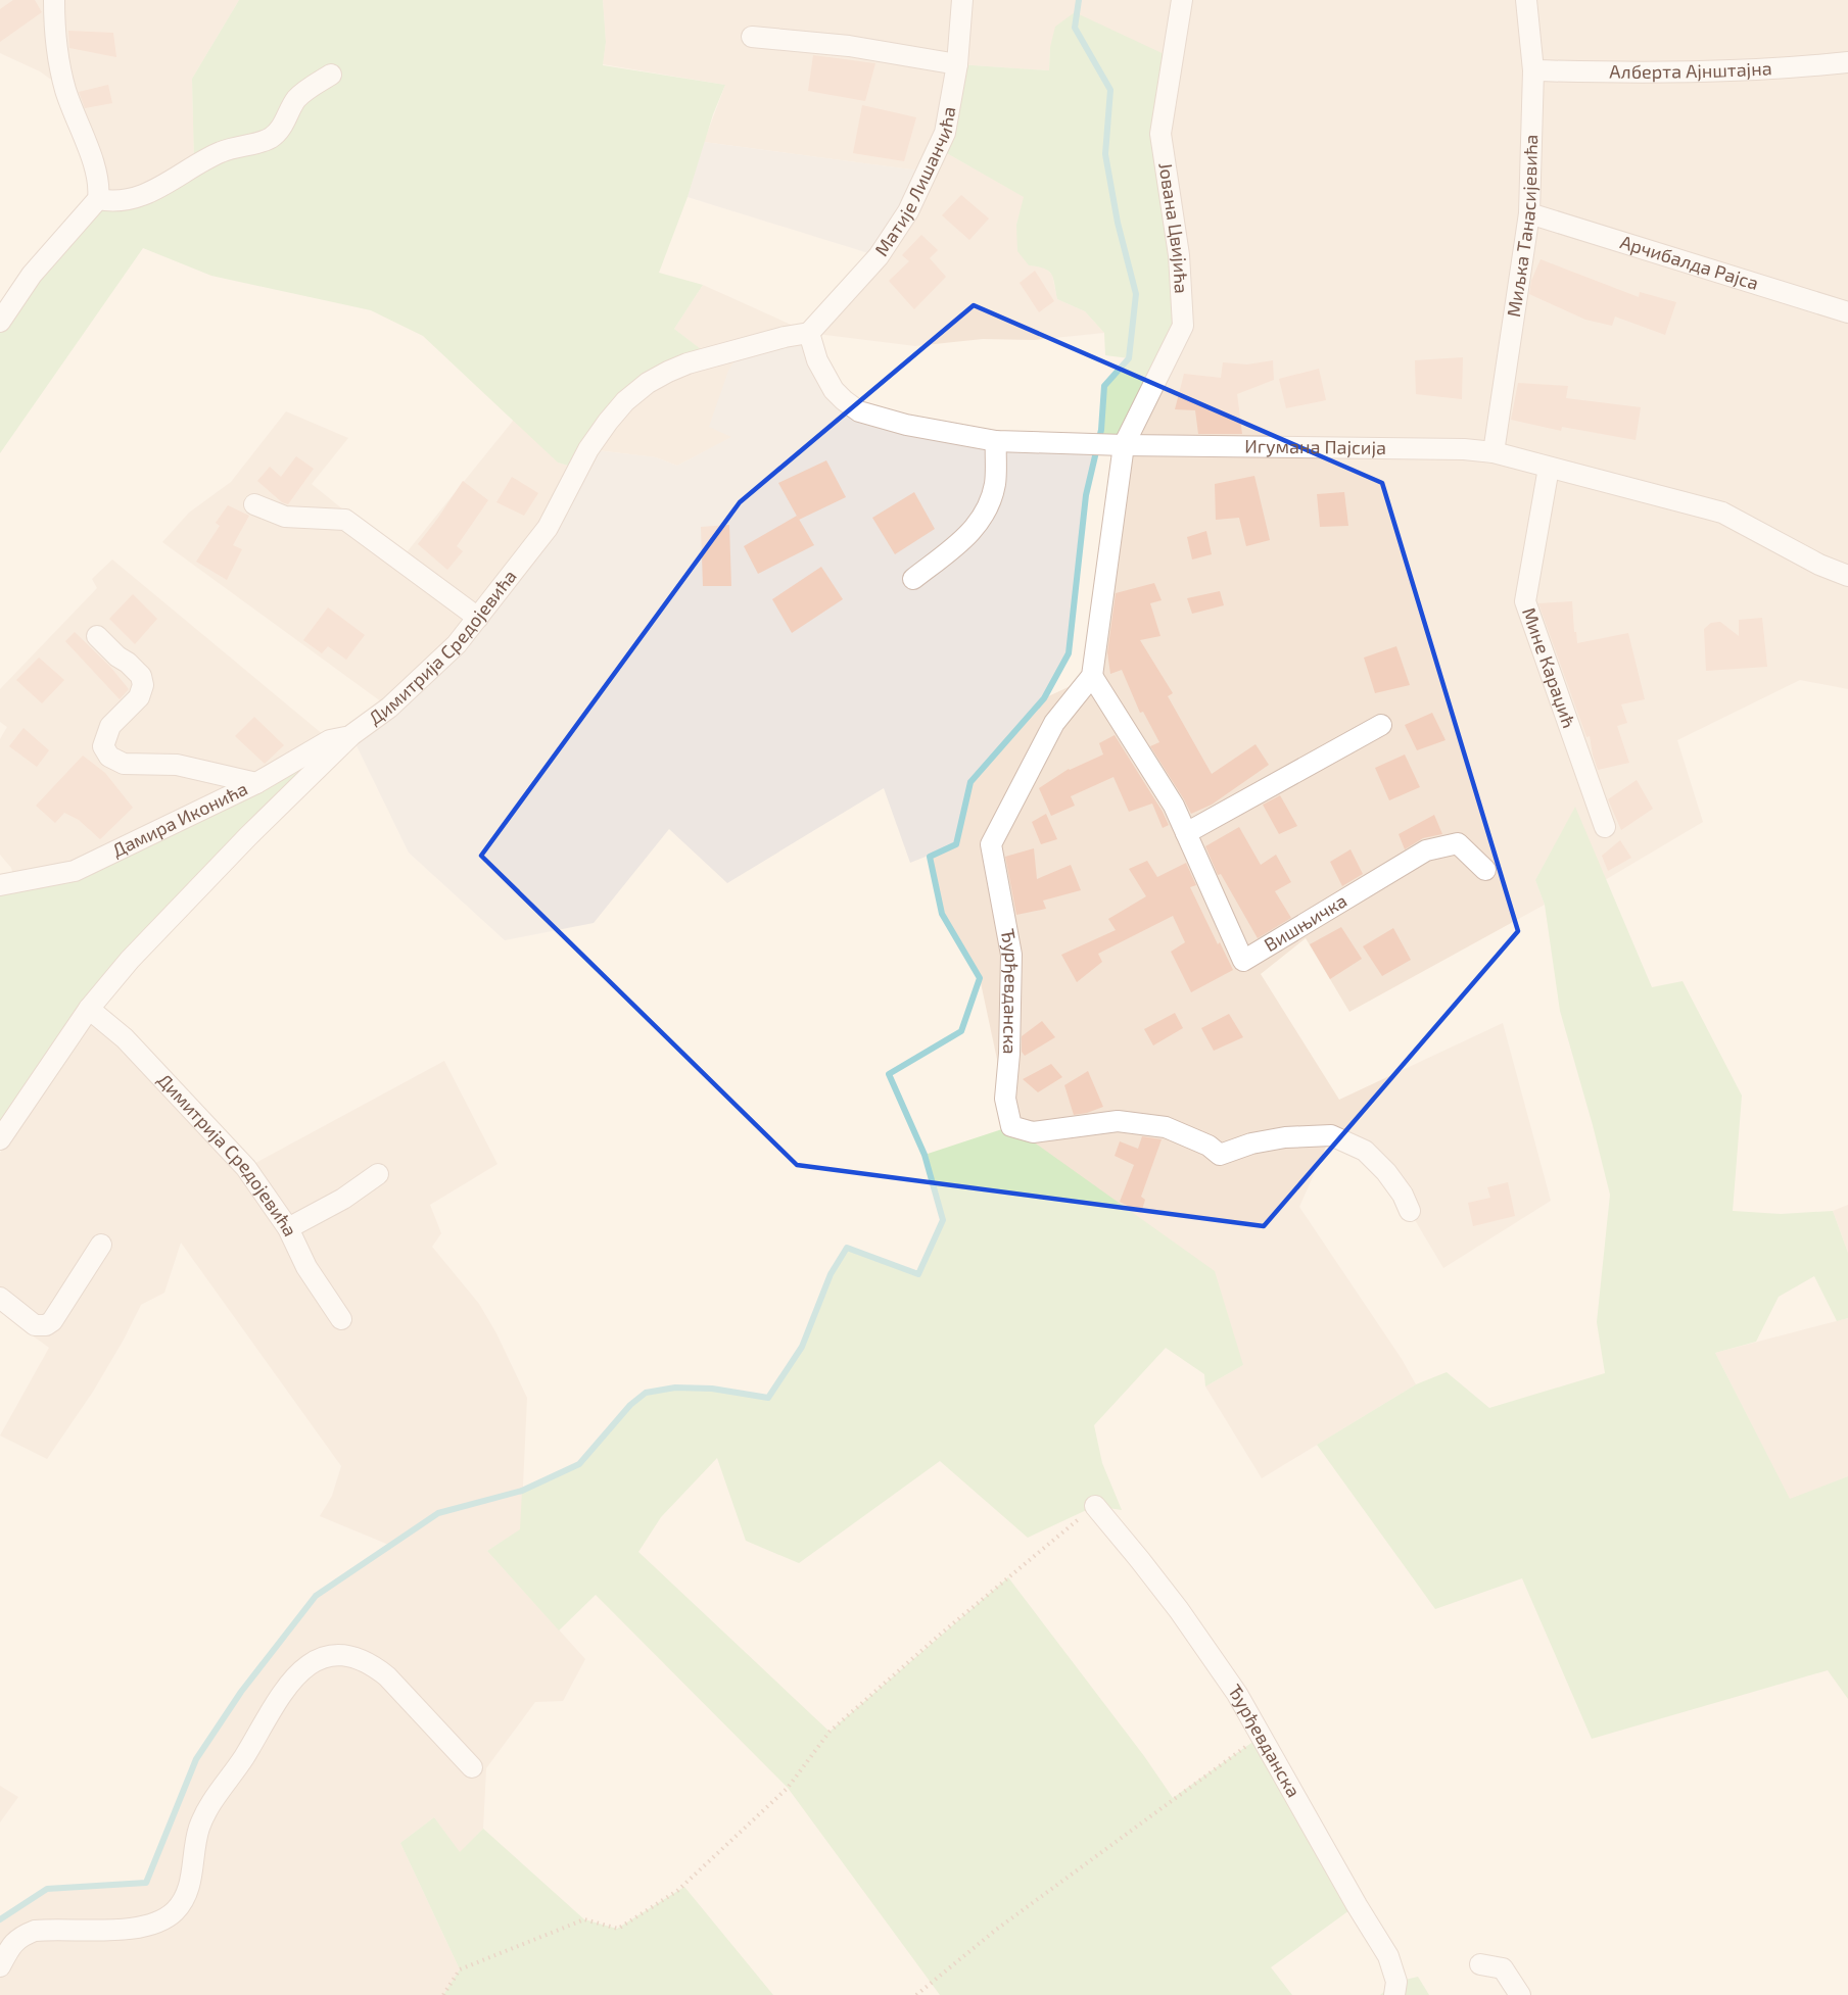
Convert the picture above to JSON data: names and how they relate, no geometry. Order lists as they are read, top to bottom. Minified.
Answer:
{"streets":{"street":["Алберта Ајнштајна","Матије Лишанчића","Миљка Танасијевића","Јована Цвијића","Арчибалда Рајса","Игумана Пајсија","Димитрија Средојевића","Мине Караџић","Дамира Иконића","Вишњичка","Ђурђевданска"]},"crossings":[["Алберта Ајнштајна","Миљка Танасијевића"],["Матије Лишанчића","Игумана Пајсија"],["Матије Лишанчића","Димитрија Средојевића"],["Миљка Танасијевића","Арчибалда Рајса"],["Миљка Танасијевића","Игумана Пајсија"],["Јована Цвијића","Игумана Пајсија"],["Игумана Пајсија","Димитрија Средојевића"],["Игумана Пајсија","Мине Караџић"],["Димитрија Средојевића","Дамира Иконића"],["Вишњичка","Ђурђевданска"]]}
